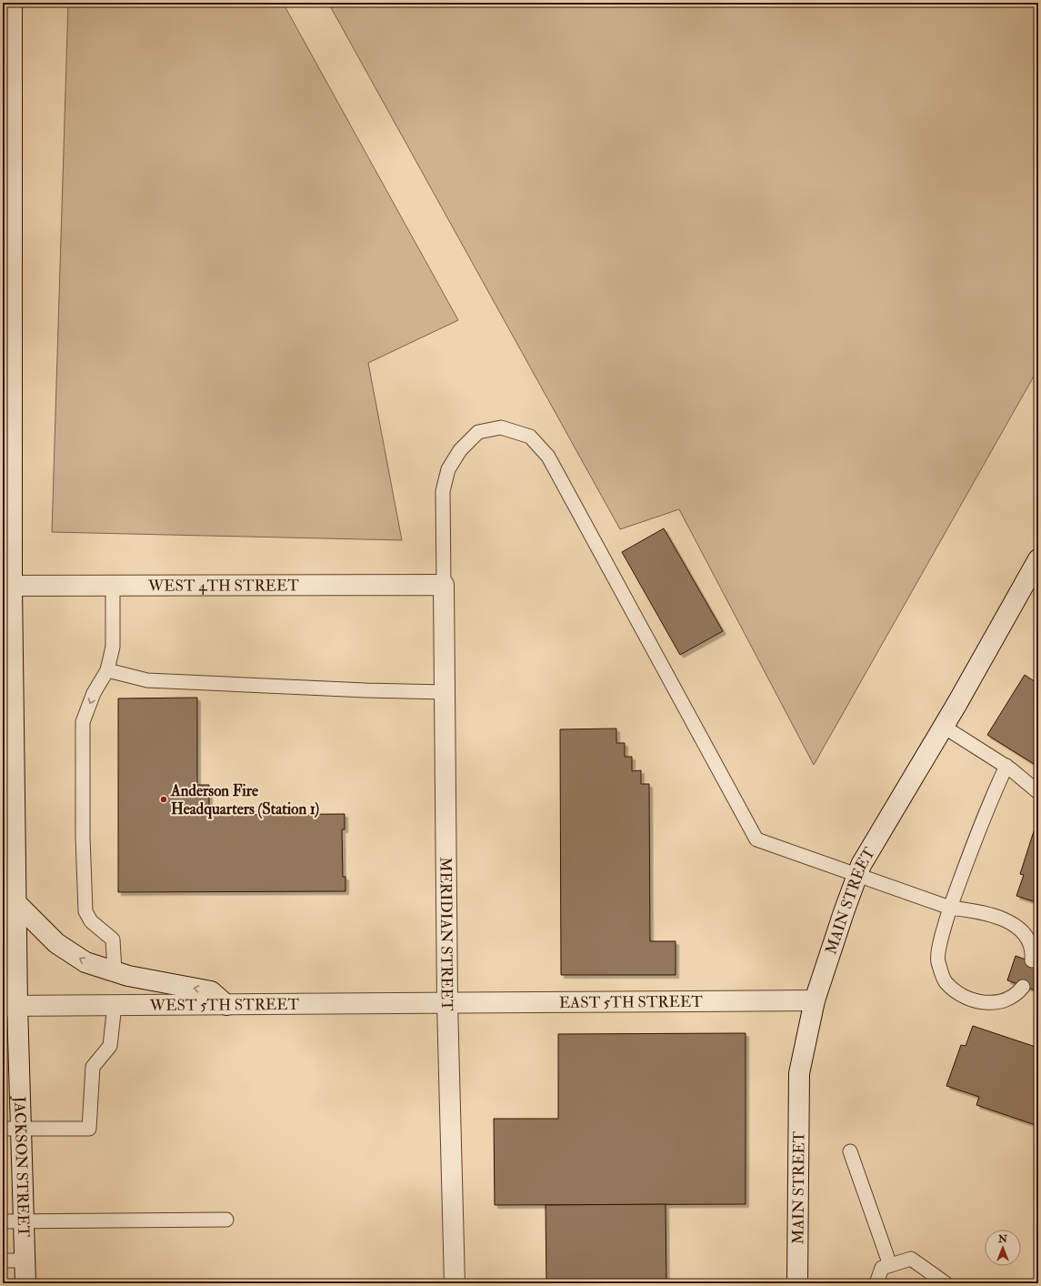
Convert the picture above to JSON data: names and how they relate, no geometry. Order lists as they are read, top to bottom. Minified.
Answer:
{"streets":{"main road":["WEST 4TH STREET","MAIN STREET","MERIDIAN STREET","EAST 5TH STREET","WEST 5TH STREET","JACKSON STREET"]},"crossings":[["WEST 4TH STREET","MERIDIAN STREET"],["WEST 4TH STREET","JACKSON STREET"],["MAIN STREET","EAST 5TH STREET"],["MERIDIAN STREET","EAST 5TH STREET"],["MERIDIAN STREET","WEST 5TH STREET"],["EAST 5TH STREET","WEST 5TH STREET"],["WEST 5TH STREET","JACKSON STREET"]],"places":["Anderson Fire Headquarters (Station 1)"],"north":"top"}
